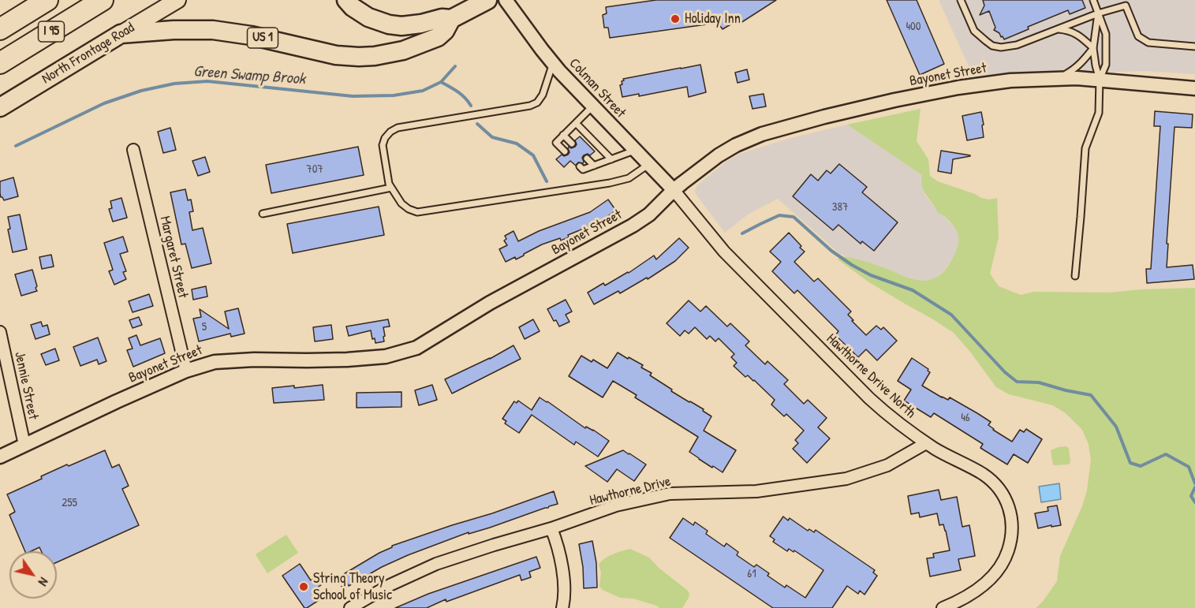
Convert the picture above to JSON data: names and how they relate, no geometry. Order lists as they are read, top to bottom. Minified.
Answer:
{"streets":{"highway":["I 95"],"main road":["US 1","North Frontage Road"],"street":["Bayonet Street","Colman Street","Margaret Street","Hawthorne Drive North","Jennie Street","Hawthorne Drive"]},"crossings":[["US 1","North Frontage Road"],["Bayonet Street","Colman Street"],["Bayonet Street","Margaret Street"],["Bayonet Street","Hawthorne Drive North"],["Bayonet Street","Jennie Street"],["Colman Street","Hawthorne Drive North"],["Hawthorne Drive North","Hawthorne Drive"]],"water":["Green Swamp Brook"],"places":["Holiday Inn","String Theory School of Music"],"house_numbers":["400","707","387","5","46","255","61"],"north":"bottom right"}
